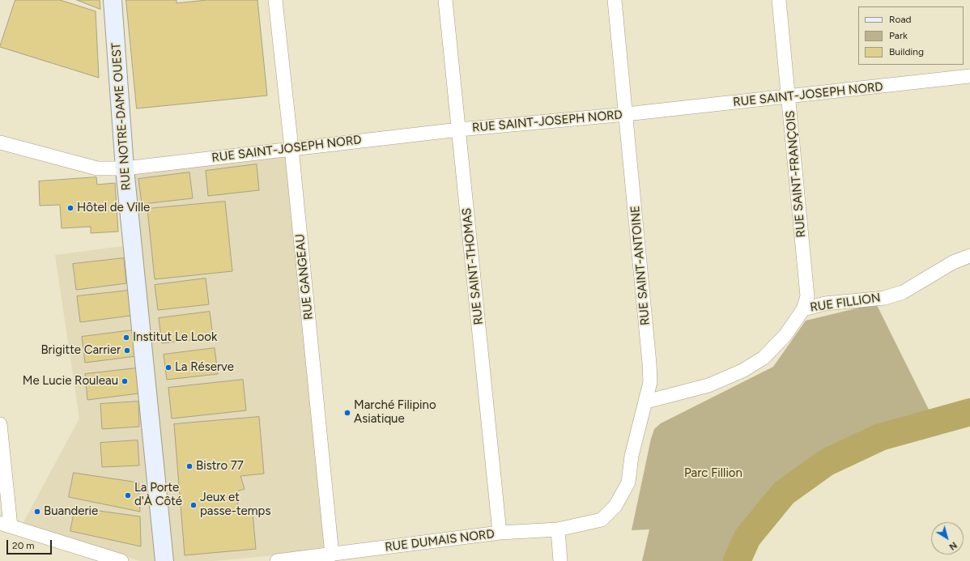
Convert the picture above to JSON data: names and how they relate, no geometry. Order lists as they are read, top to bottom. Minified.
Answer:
{"streets":{"street":["RUE SAINT-JOSEPH NORD","RUE NOTRE-DAME OUEST","RUE SAINT-FRANÇOIS","RUE SAINT-ANTOINE","RUE SAINT-THOMAS","RUE GANGEAU","RUE FILLION","RUE DUMAIS NORD"]},"crossings":[["RUE SAINT-JOSEPH NORD","RUE NOTRE-DAME OUEST"],["RUE SAINT-JOSEPH NORD","RUE SAINT-FRANÇOIS"],["RUE SAINT-JOSEPH NORD","RUE SAINT-ANTOINE"],["RUE SAINT-JOSEPH NORD","RUE SAINT-THOMAS"],["RUE SAINT-JOSEPH NORD","RUE GANGEAU"],["RUE SAINT-FRANÇOIS","RUE FILLION"],["RUE SAINT-ANTOINE","RUE FILLION"],["RUE SAINT-ANTOINE","RUE DUMAIS NORD"],["RUE SAINT-THOMAS","RUE DUMAIS NORD"],["RUE GANGEAU","RUE DUMAIS NORD"]],"parks":["Parc Fillion"],"places":["Hôtel de Ville","Institut Le Look","Brigitte Carrier","La Réserve","Me Lucie Rouleau","Marché Filipino Asiatique","Bistro 77","La Porte d'À Côté","Jeux et passe-temps","Buanderie"],"legend":["Road","Park","Building"],"scale_bar":"20 m","north":"bottom right"}
